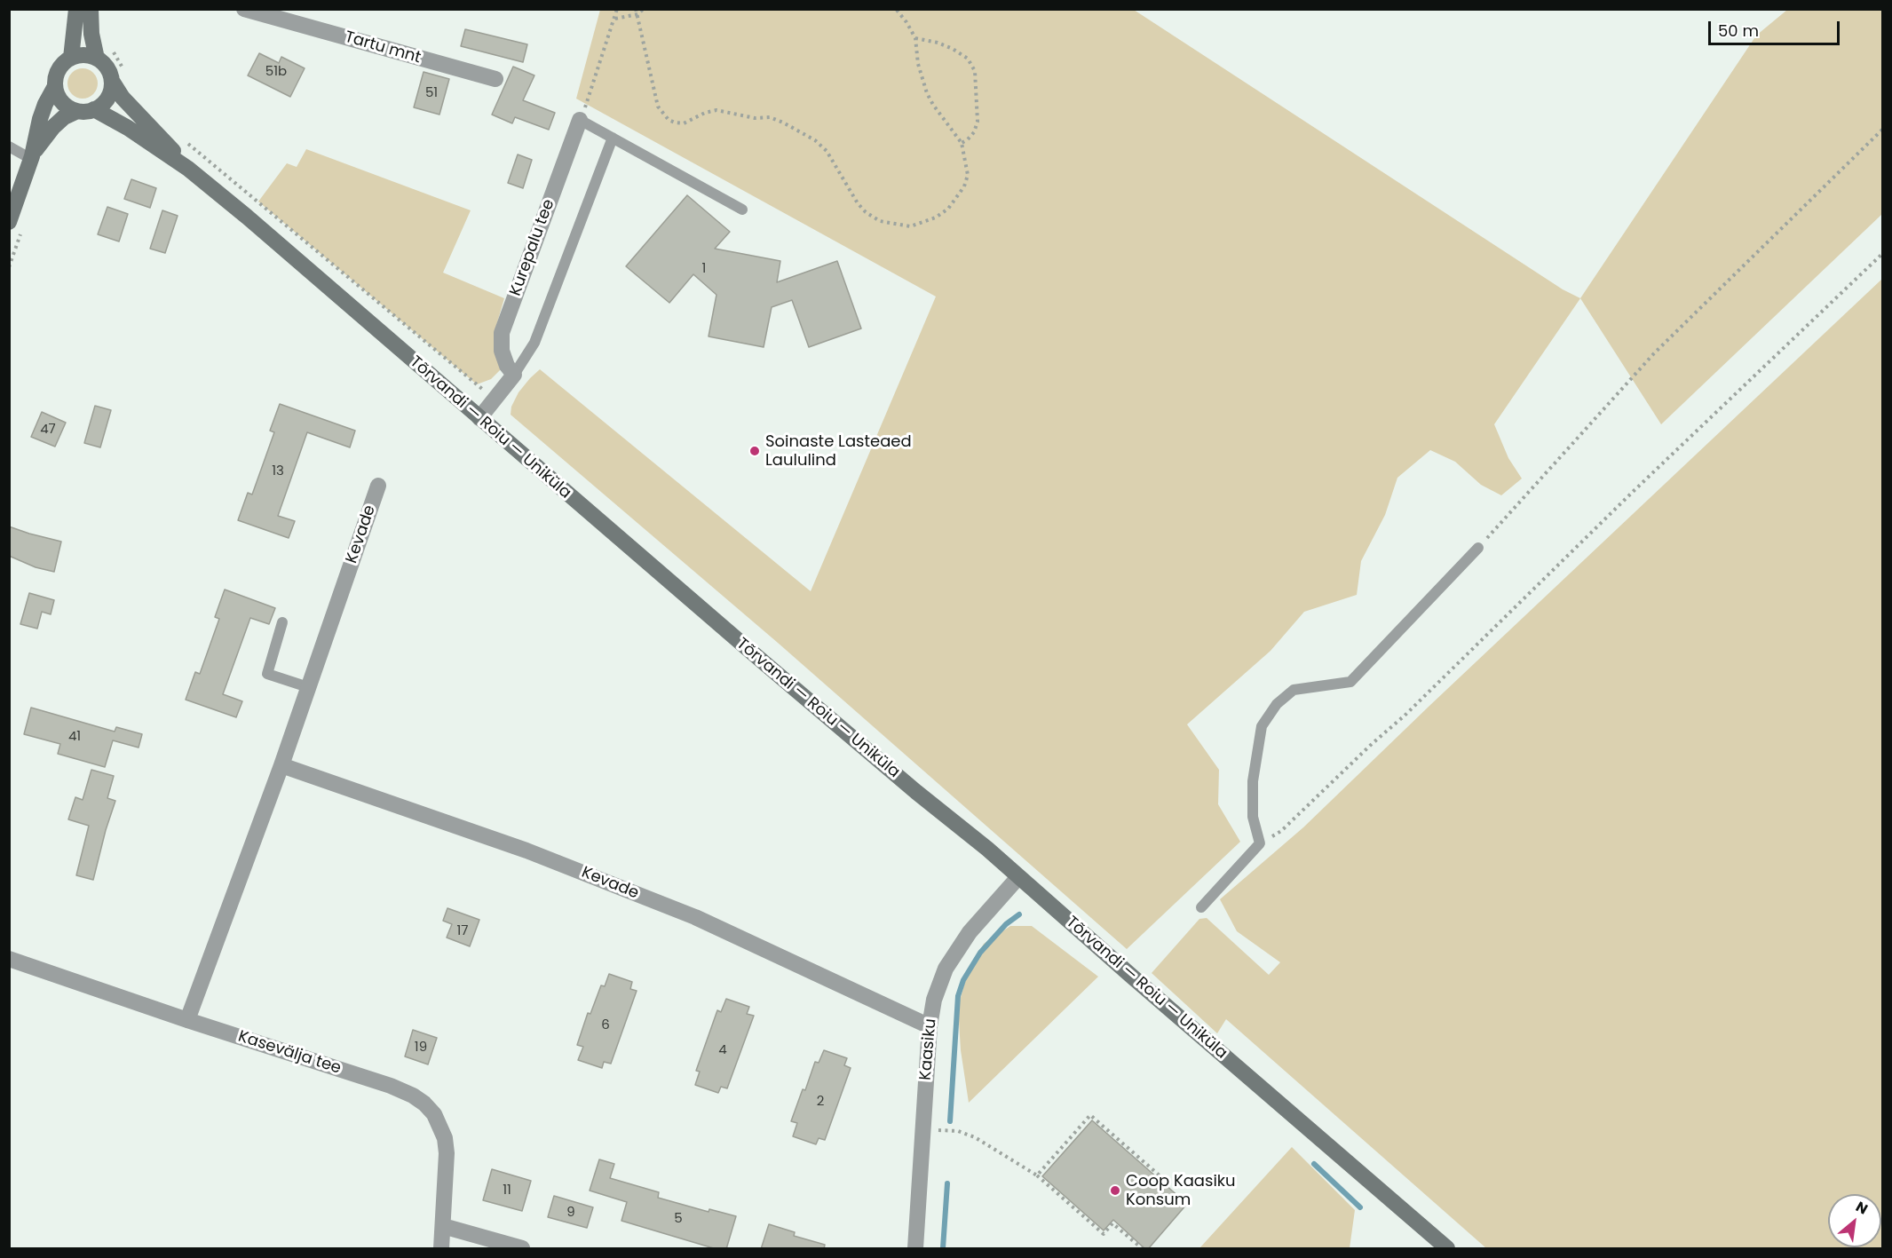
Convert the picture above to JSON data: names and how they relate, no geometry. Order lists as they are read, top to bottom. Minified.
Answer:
{"streets":{"street":["Tartu mnt","Kurepalu tee","Tõrvandi — Roiu — Uniküla","Kevade","Kaasiku","Kasevälja tee"]},"crossings":[["Tõrvandi — Roiu — Uniküla","Kaasiku"],["Kevade","Kaasiku"],["Kevade","Kasevälja tee"]],"places":["Soinaste Lasteaed Laululind","Coop Kaasiku Konsum"],"house_numbers":["51b","51","1","47","13","41","17","6","19","4","2","11","9","5"],"scale_bar":"50 m","north":"top right"}
